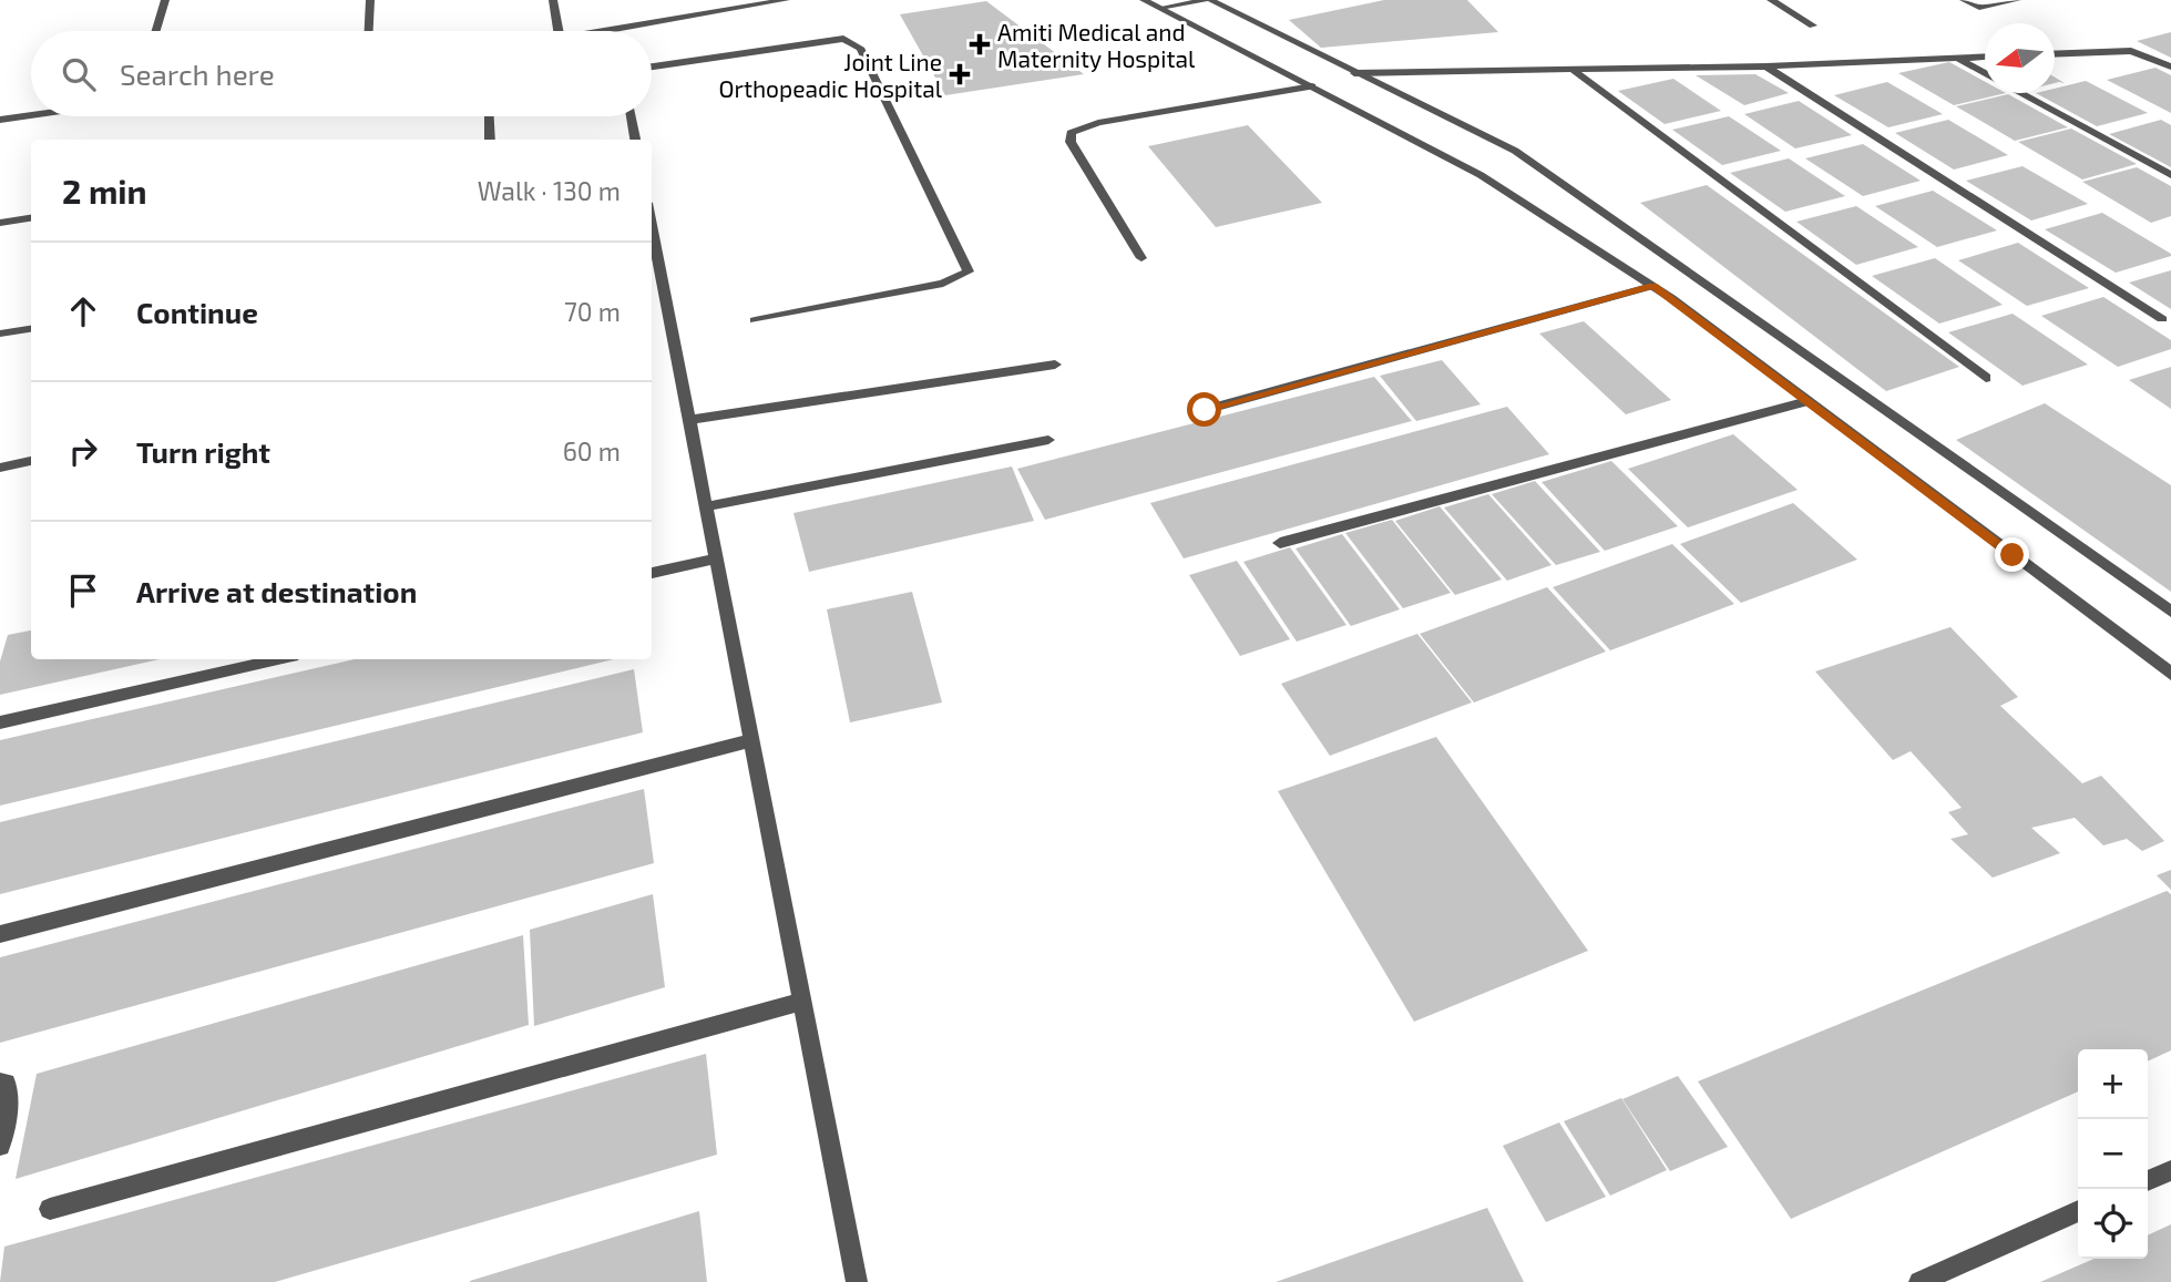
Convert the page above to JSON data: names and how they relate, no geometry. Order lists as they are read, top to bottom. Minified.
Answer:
{"places":{"health":["Amiti Medical and Maternity Hospital","Joint Line Orthopeadic Hospital"]},"north":"left","page":{"search":"Search here","heading":["2 min","Walk · 130 m"],"list":[["Continue","70 m"],["Turn right","60 m"],"Arrive at destination"],"map_buttons":["+","−"]}}
